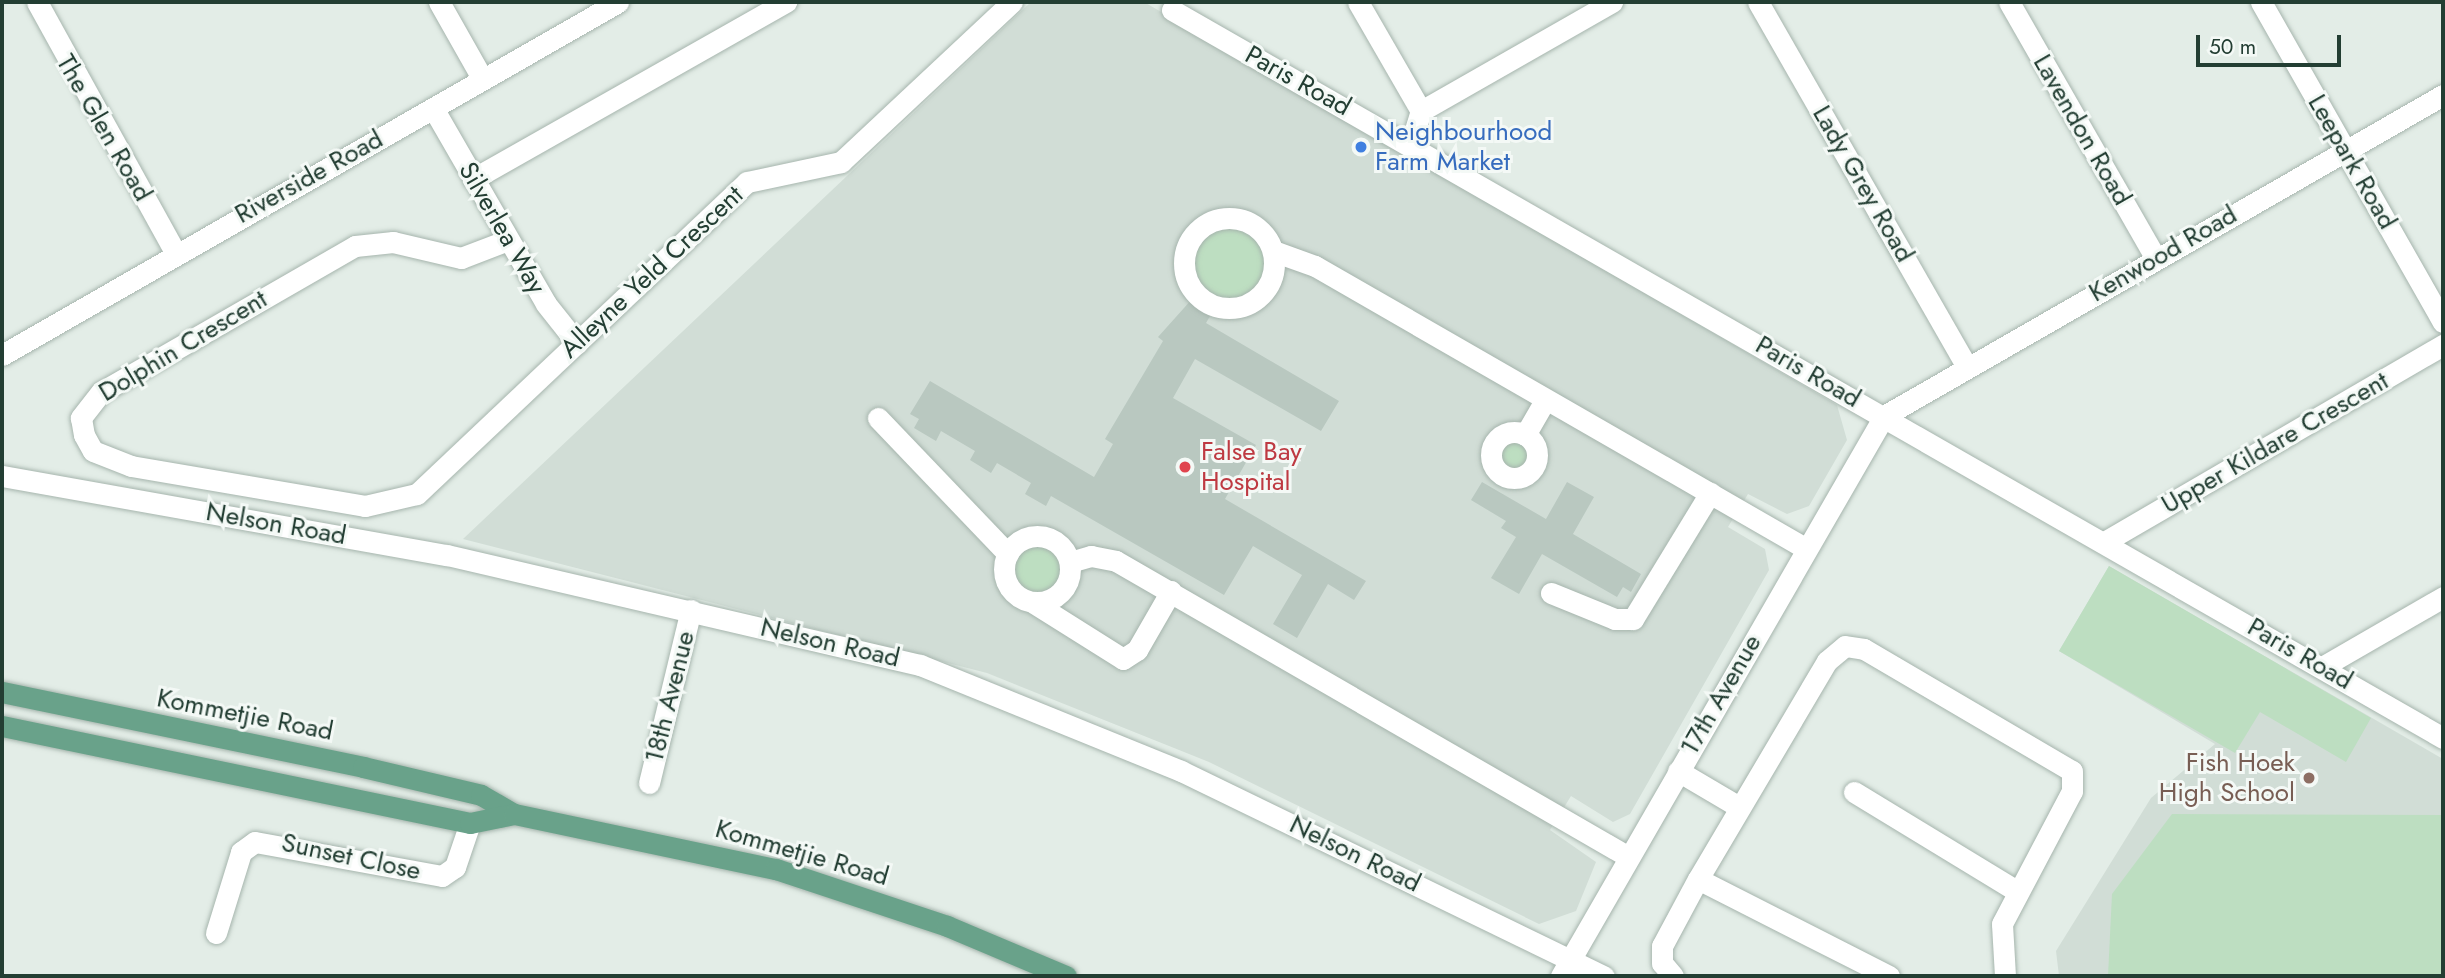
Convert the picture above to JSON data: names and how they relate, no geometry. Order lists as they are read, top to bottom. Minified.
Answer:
{"streets":{"main road":["Kommetjie Road"],"street":["Paris Road","The Glen Road","Lavendon Road","Leepark Road","Riverside Road","Lady Grey Road","Silverlea Way","Kenwood Road","Alleyne Yeld Crescent","Dolphin Crescent","Upper Kildare Crescent","Nelson Road","17th Avenue","18th Avenue","Sunset Close"]},"crossings":[["Paris Road","Kenwood Road"],["Paris Road","Upper Kildare Crescent"],["Paris Road","17th Avenue"],["The Glen Road","Riverside Road"],["Lavendon Road","Kenwood Road"],["Leepark Road","Kenwood Road"],["Riverside Road","Silverlea Way"],["Lady Grey Road","Kenwood Road"],["Silverlea Way","Alleyne Yeld Crescent"],["Silverlea Way","Dolphin Crescent"],["Kenwood Road","17th Avenue"],["Alleyne Yeld Crescent","Dolphin Crescent"],["Nelson Road","17th Avenue"],["Nelson Road","18th Avenue"],["Kommetjie Road","Sunset Close"]],"places":["Neighbourhood Farm Market","False Bay Hospital","Fish Hoek High School"],"scale_bar":"50 m"}
